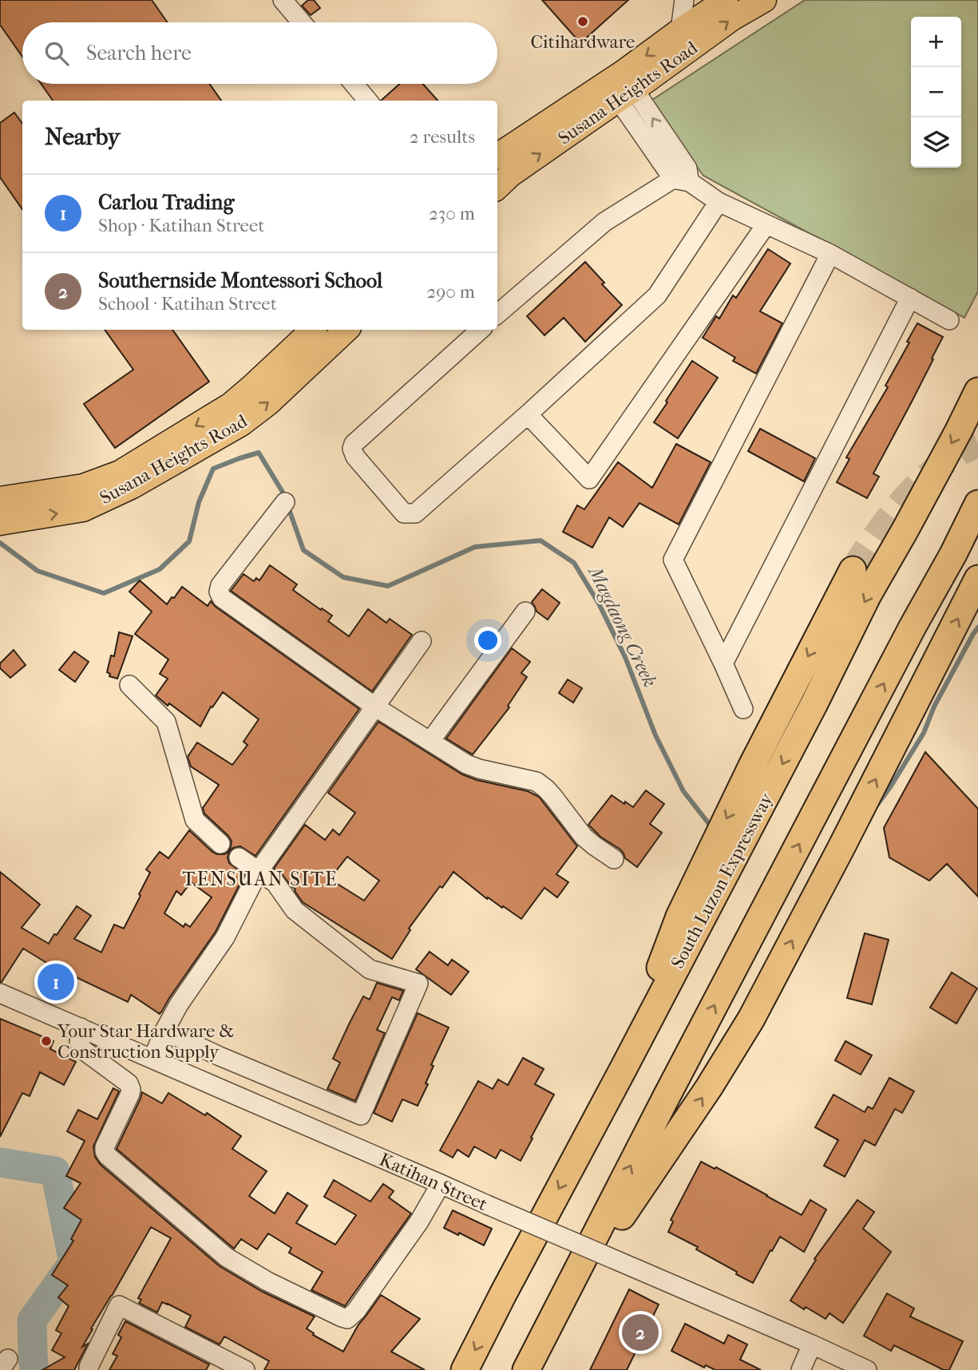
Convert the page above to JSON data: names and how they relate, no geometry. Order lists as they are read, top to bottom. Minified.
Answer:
{"streets":{"highway":["South Luzon Expressway"],"main road":["Susana Heights Road"],"street":["Katihan Street"]},"districts":["TENSUAN SITE"],"water":["Magdaong Creek"],"places":["Citihardware","Your Star Hardware & Construction Supply"],"page":{"map_buttons":["+","−"],"search":"Search here","heading":["Nearby","2 results"],"list":[{"mark":"1","name":"Carlou Trading","note":"Shop · Katihan Street","value":"230 m"},{"mark":"2","name":"Southernside Montessori School","note":"School · Katihan Street","value":"290 m"}],"pins":["1","2"]}}
